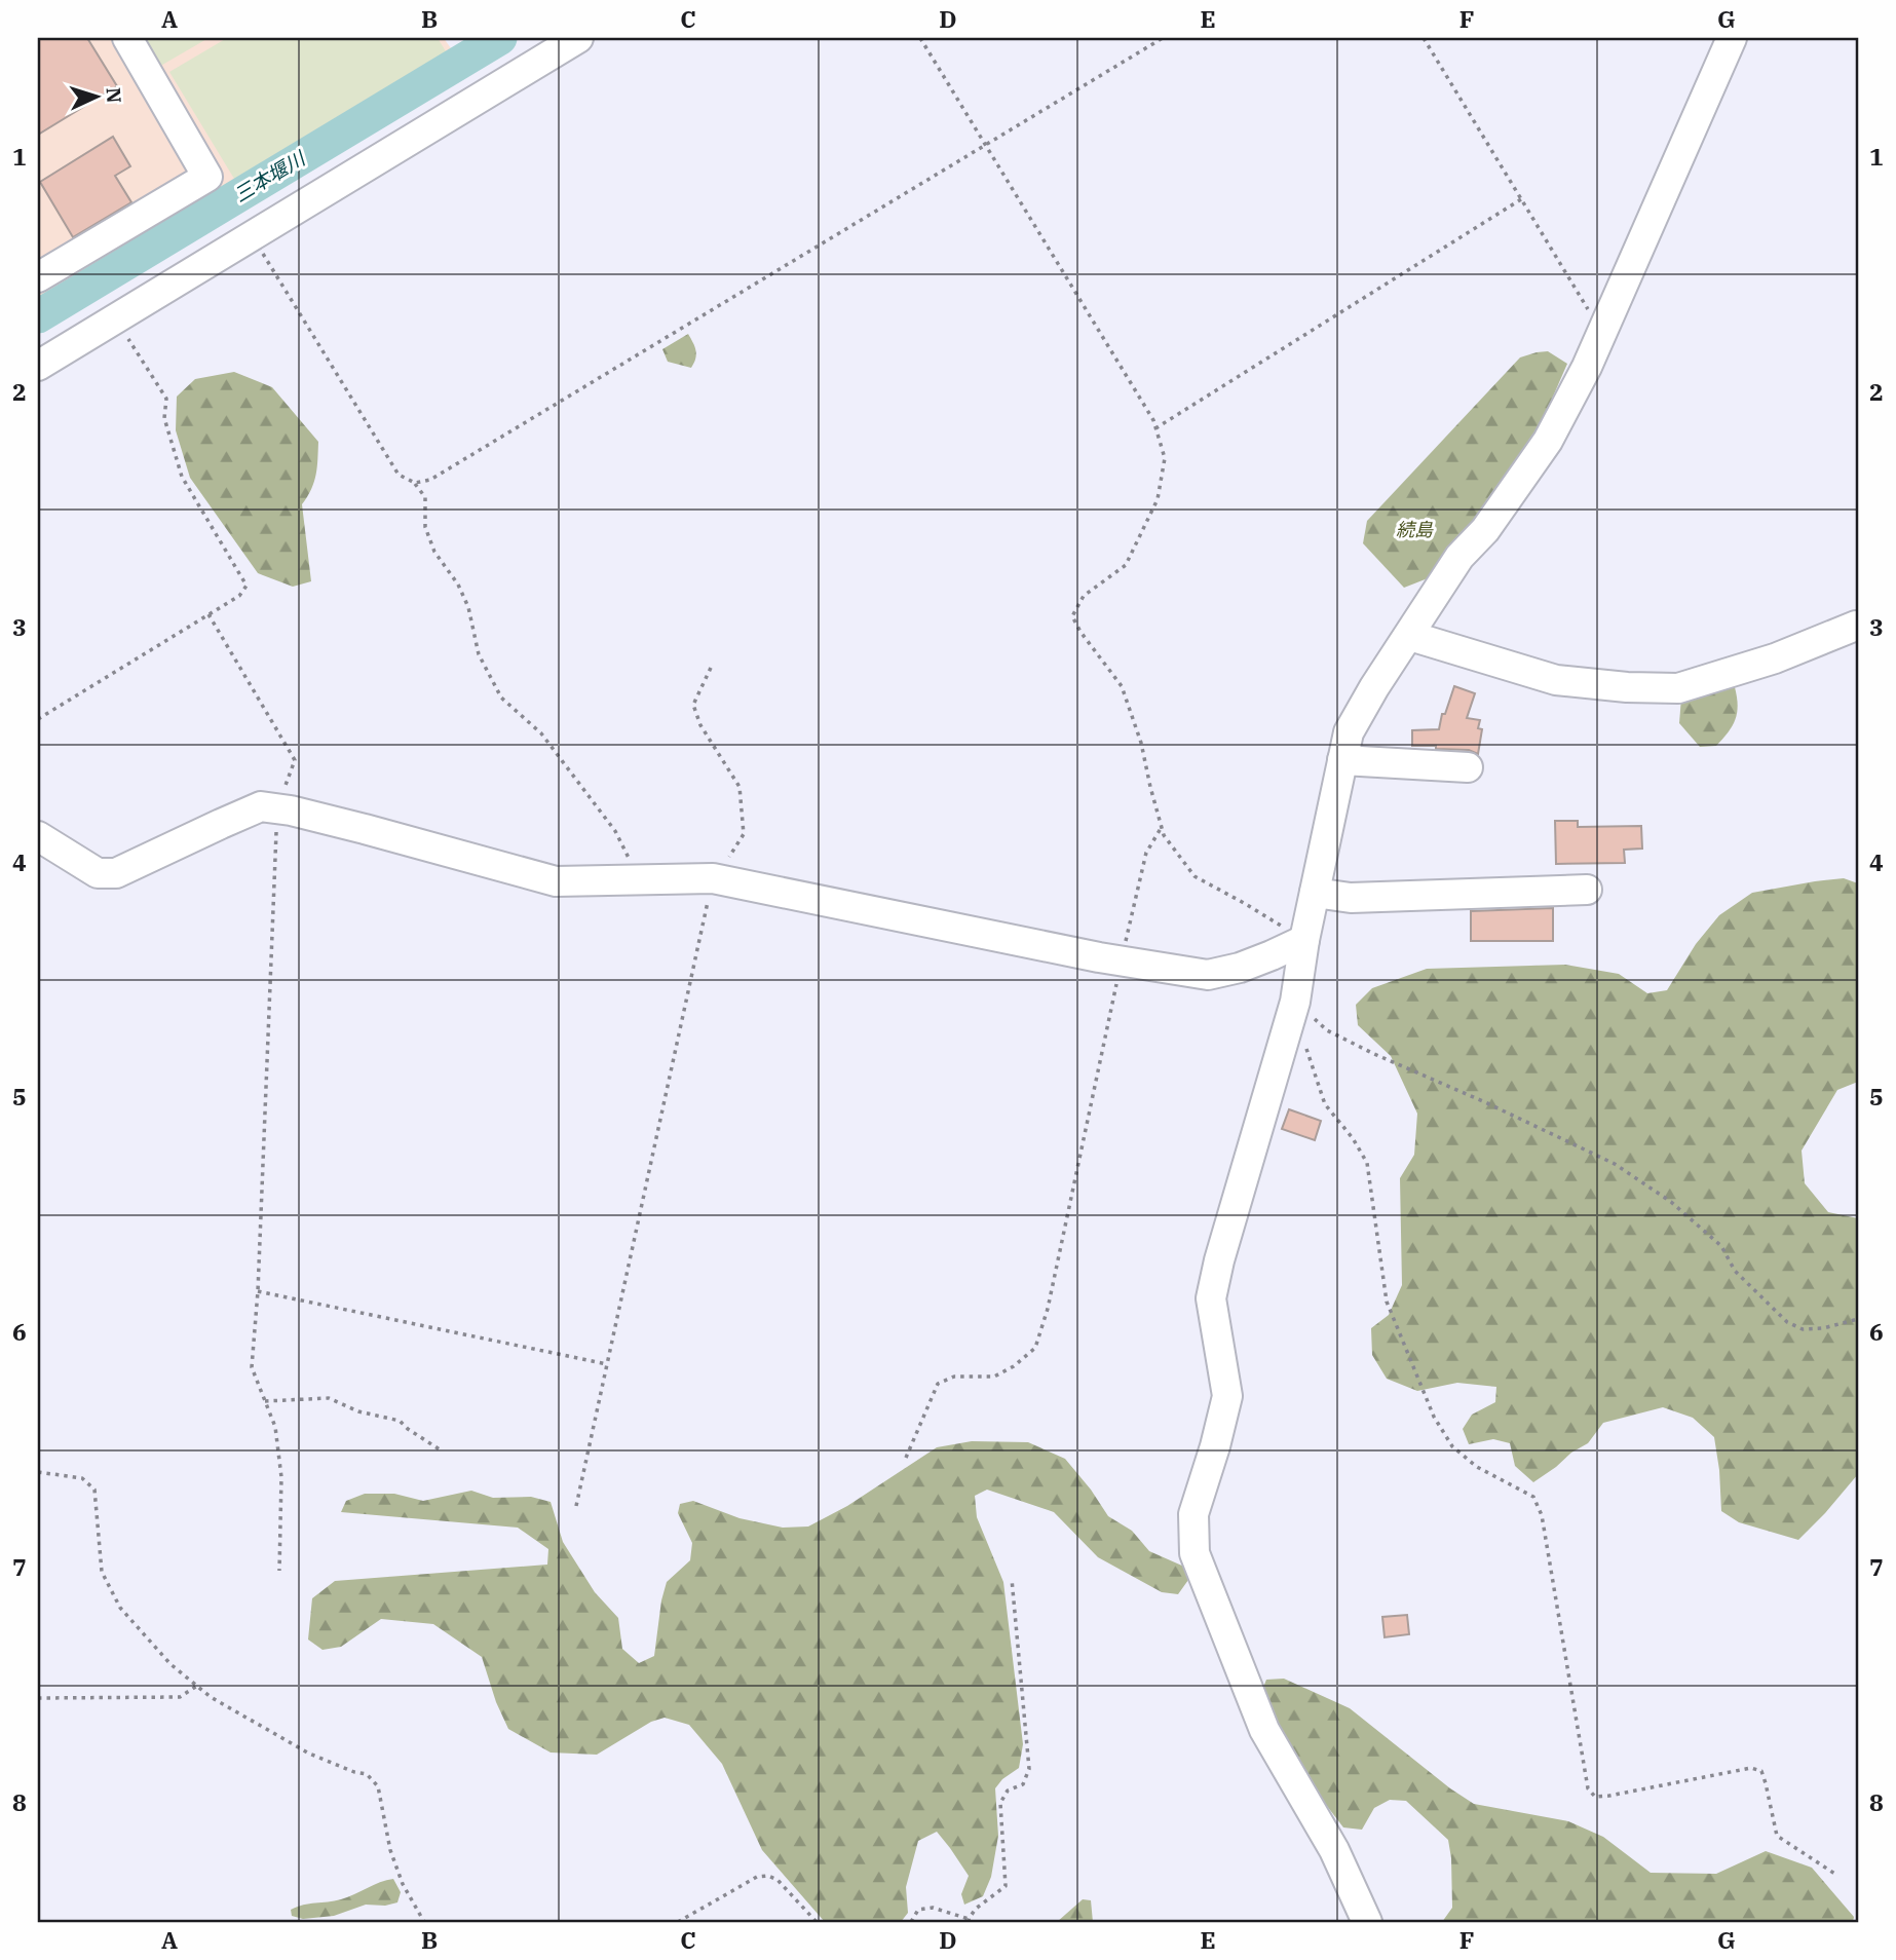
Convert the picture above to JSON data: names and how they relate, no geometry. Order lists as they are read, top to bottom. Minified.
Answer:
{"water":["三本堰川"],"parks":["続島"],"north":"right","grid":{"columns":["A","B","C","D","E","F","G"],"rows":["1","2","3","4","5","6","7","8"]}}
